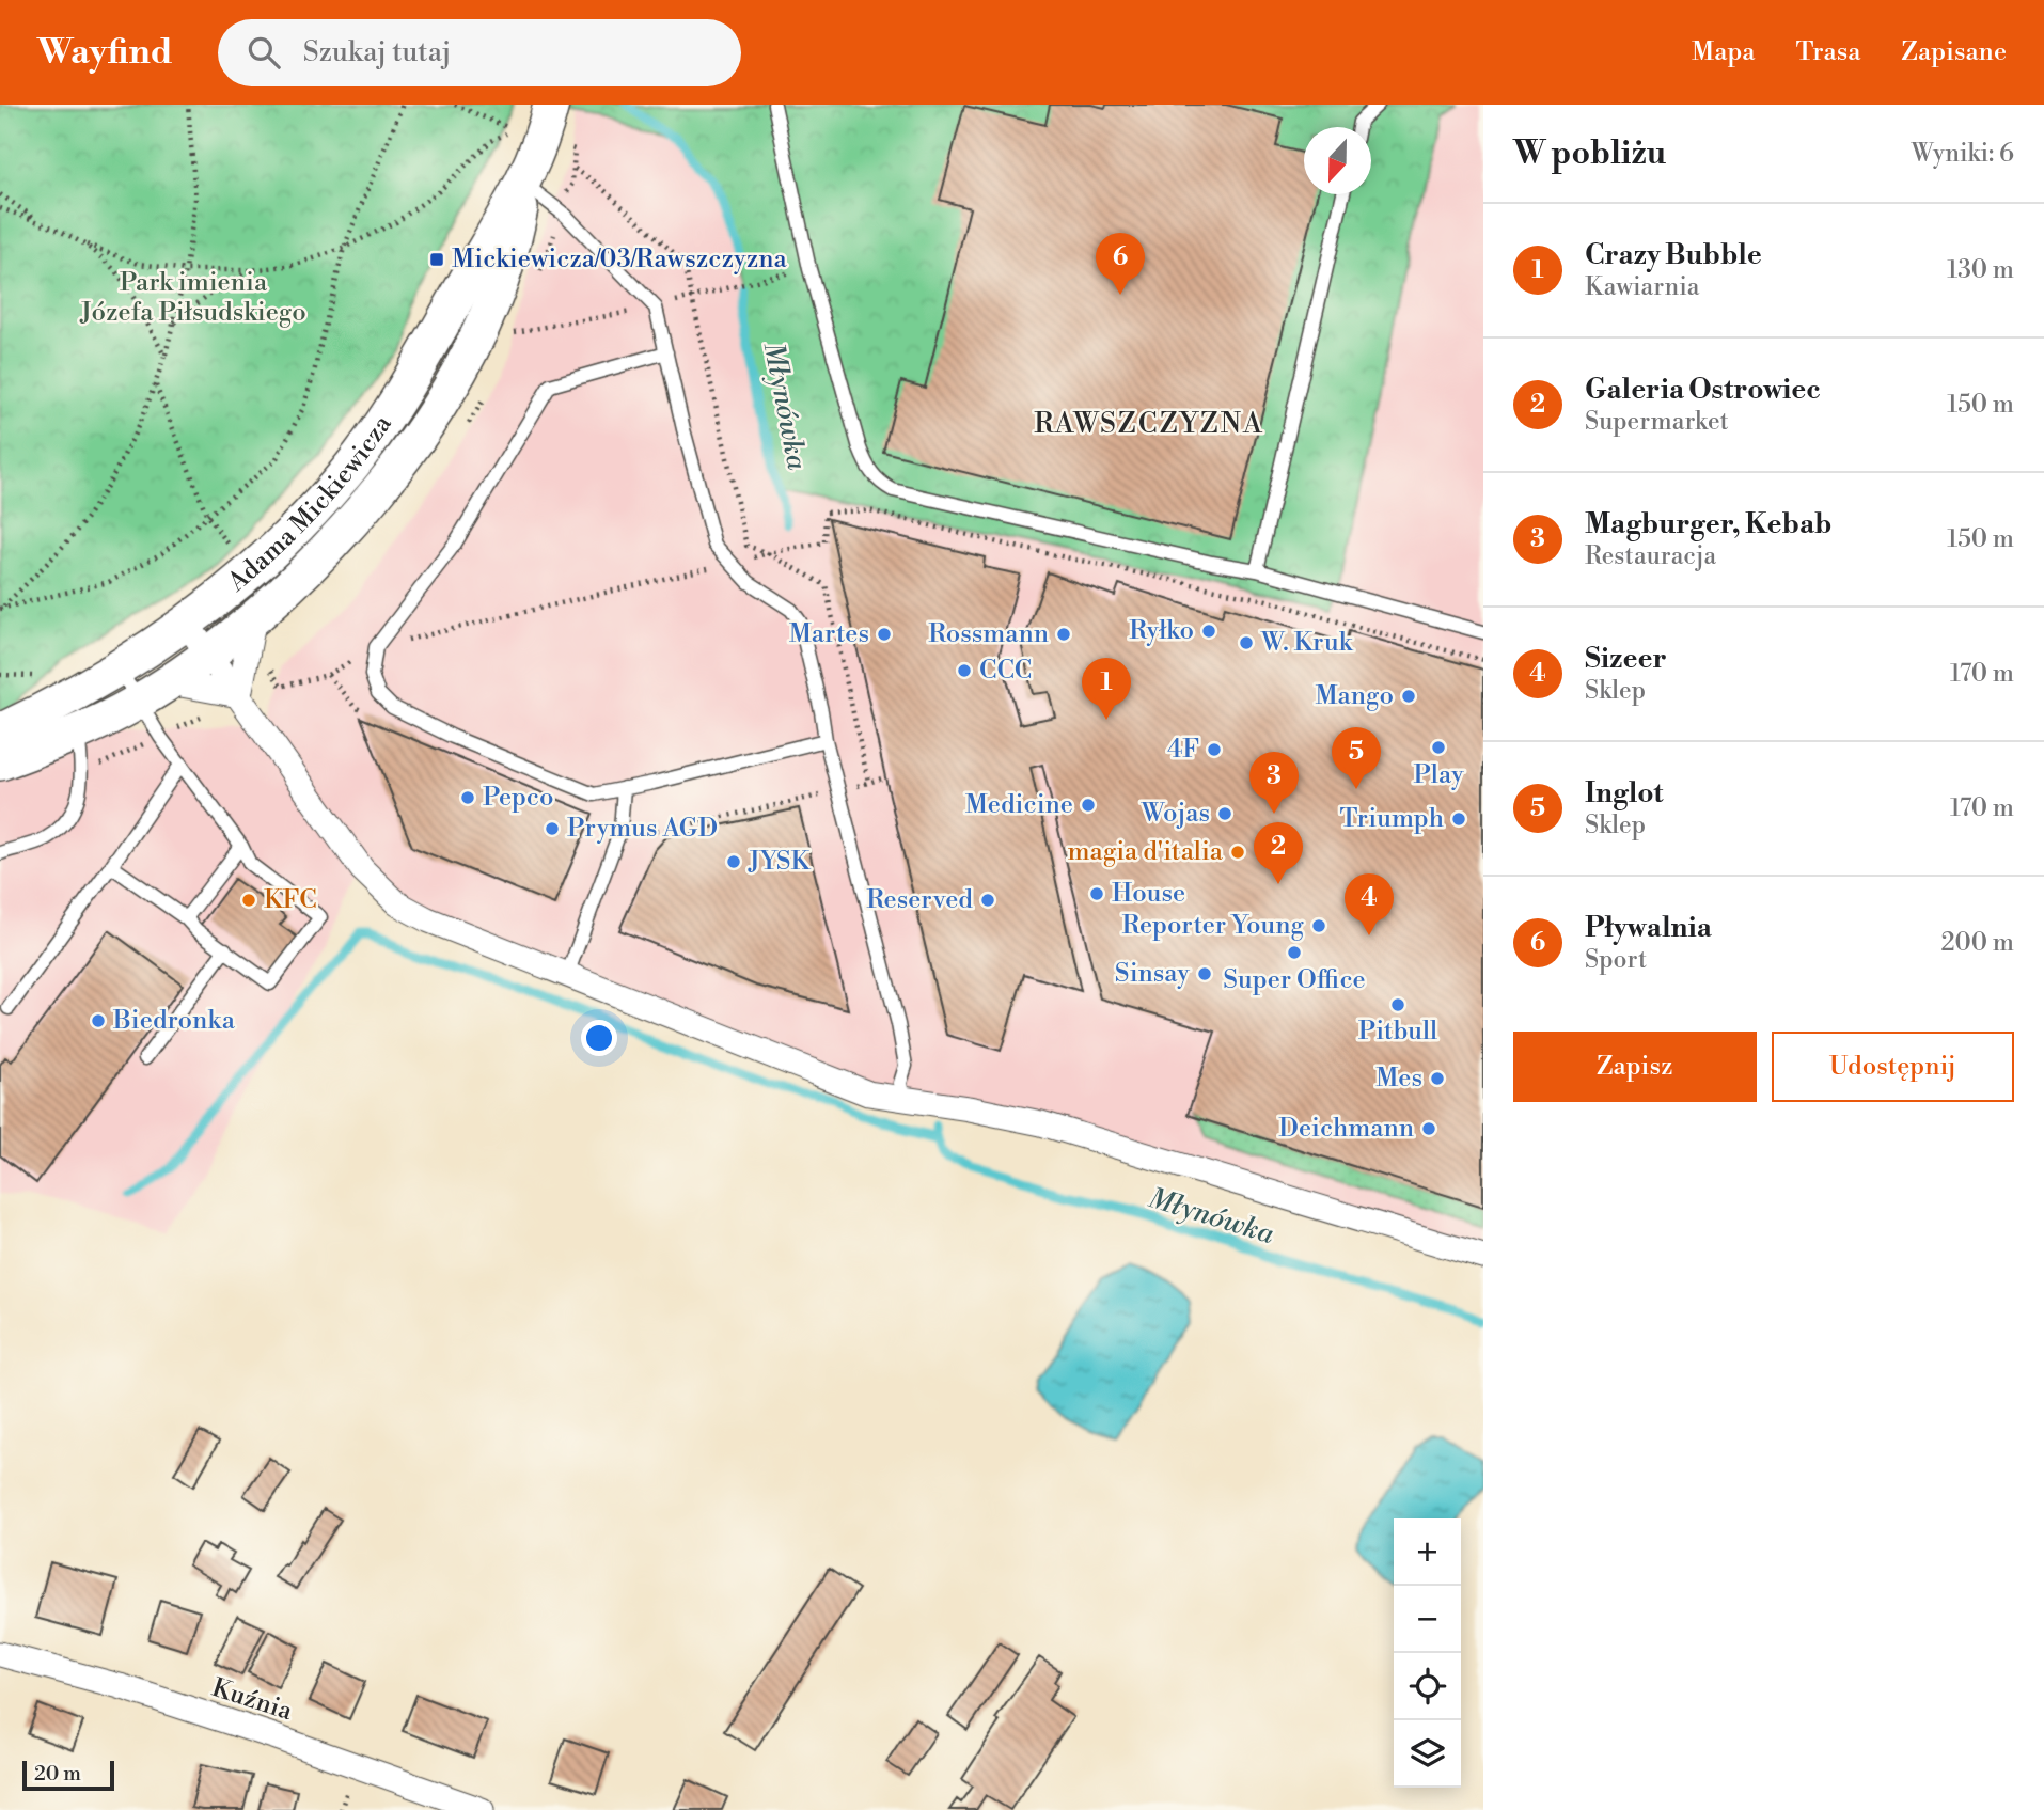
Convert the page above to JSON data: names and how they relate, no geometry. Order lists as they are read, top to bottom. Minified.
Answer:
{"streets":{"street":["Adama Mickiewicza","Kuźnia"]},"districts":["RAWSZCZYZNA"],"water":["Młynówka"],"parks":["Park imienia Józefa Piłsudskiego"],"places":{"transit":["Mickiewicza/03/Rawszczyzna"],"other":["Ryłko","Martes","Rossmann","W. Kruk","CCC","Mango","Play","4F","Pepco","Medicine","Wojas","Triumph","Prymus AGD","magia d'italia","JYSK","House","KFC","Reserved","Reporter Young","Super Office","Sinsay","Pitbull","Biedronka","Mes","Deichmann"]},"scale_bar":"20 m","north":"bottom","page":{"header":"Wayfind","search":"Szukaj tutaj","nav":["Mapa","Trasa","Zapisane"],"heading":["W pobliżu","Wyniki: 6"],"list":[{"mark":"1","name":"Crazy Bubble","note":"Kawiarnia","value":"130 m"},{"mark":"2","name":"Galeria Ostrowiec","note":"Supermarket","value":"150 m"},{"mark":"3","name":"Magburger, Kebab","note":"Restauracja","value":"150 m"},{"mark":"4","name":"Sizeer","note":"Sklep","value":"170 m"},{"mark":"5","name":"Inglot","note":"Sklep","value":"170 m"},{"mark":"6","name":"Pływalnia","note":"Sport","value":"200 m"}],"pins":["6","1","5","3","2","4"],"buttons":["Zapisz","Udostępnij"],"map_buttons":["+","−"],"scale":"20 m"}}
